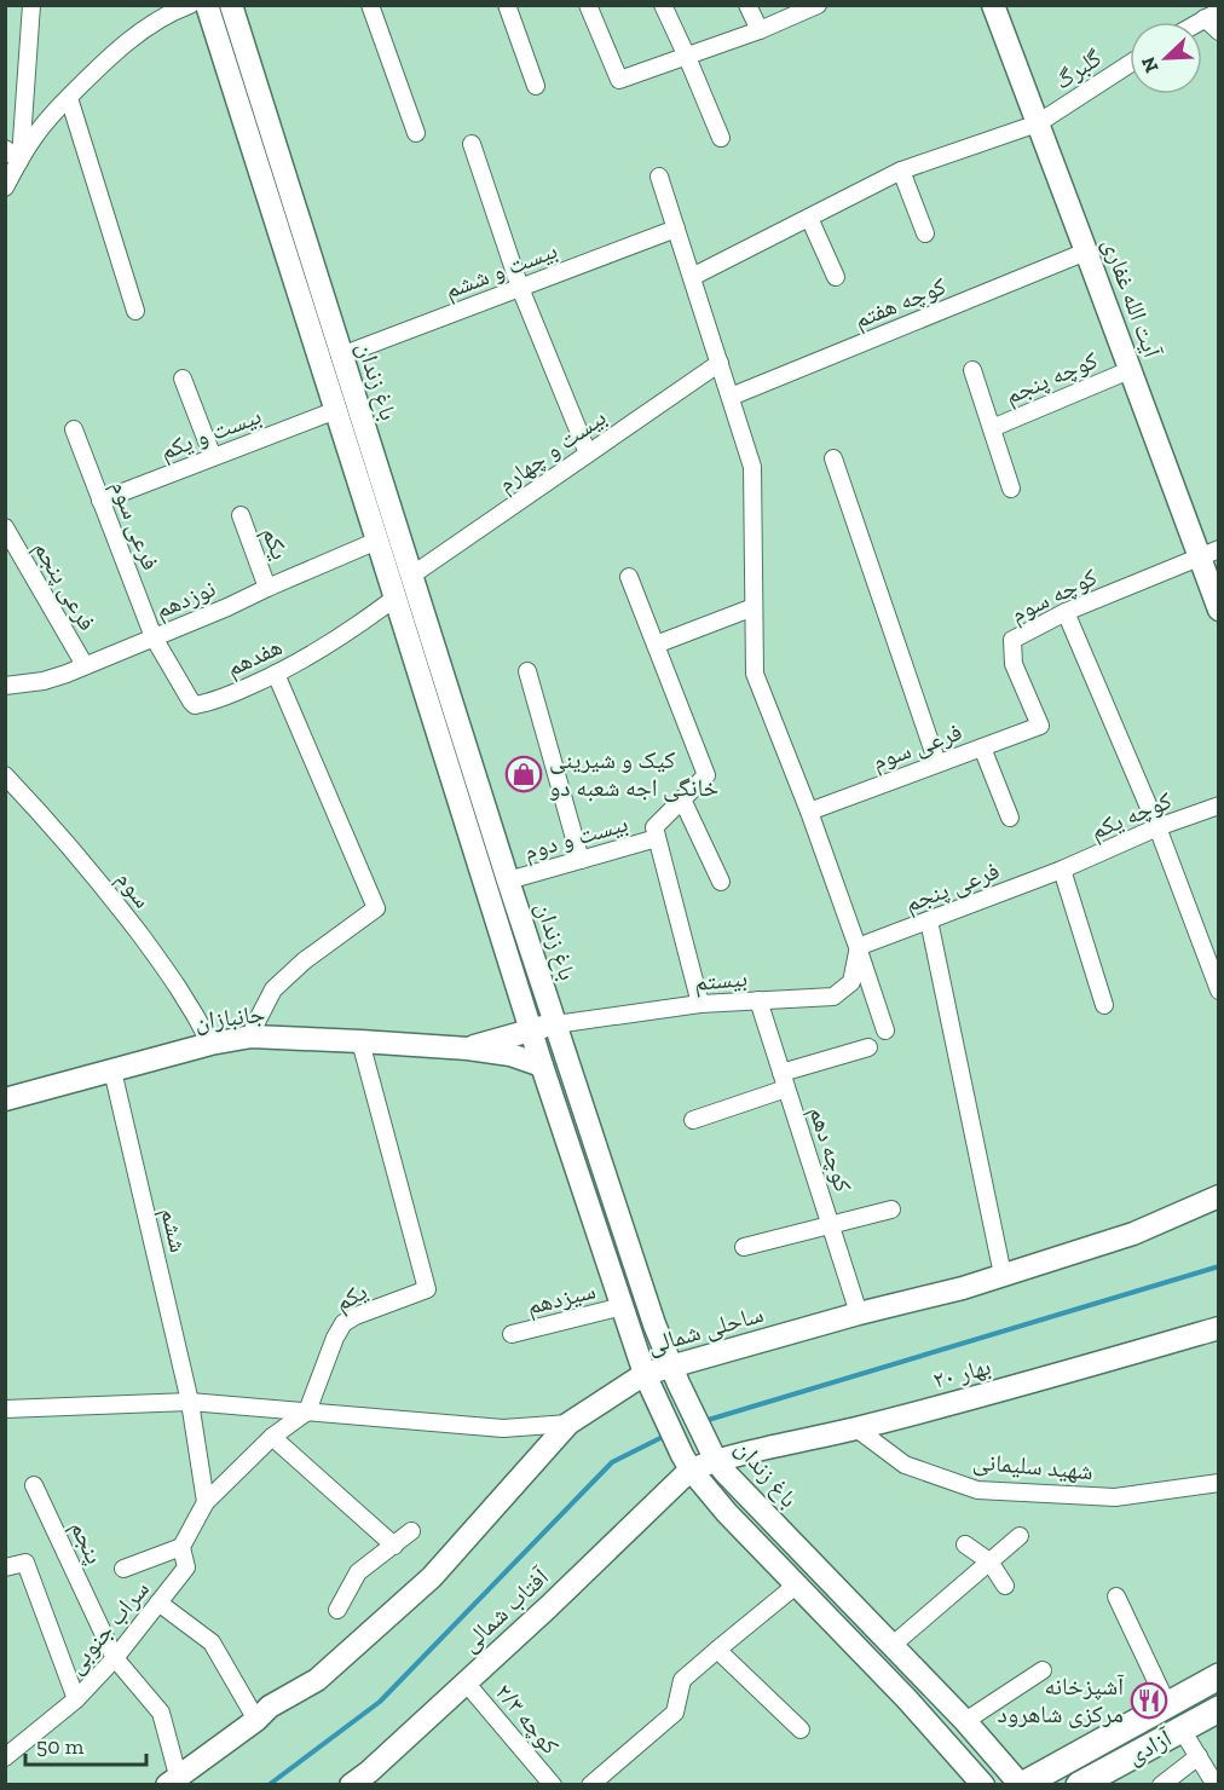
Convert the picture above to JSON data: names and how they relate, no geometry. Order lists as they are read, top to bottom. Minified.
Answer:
{"streets":{"main road":["آیت الله غفاری","باغ زندان","جانبازان","ساحلی شمالی","بهار ۲۰","آفتاب شمالی","آزادی"],"street":["گلبرگ","بیست و ششم","کوچه هفتم","کوچه پنجم","بیست و یکم","بیست و چهارم","فرعی سوم","یکم","فرعی پنجم","کوچه سوم","نوزدهم","هفدهم","کوچه یکم","بیست و دوم","سوم","بیستم","کوچه دهم","ششم","سیزدهم","شهید سلیمانی","پنجم","سراب جنوبی","کوچه ۲/۳"]},"crossings":[["گلبرگ","آیت الله غفاری"],["بیست و ششم","باغ زندان"],["آیت الله غفاری","کوچه هفتم"],["آیت الله غفاری","کوچه پنجم"],["آیت الله غفاری","کوچه سوم"],["باغ زندان","بیست و یکم"],["باغ زندان","بیست و چهارم"],["باغ زندان","نوزدهم"],["باغ زندان","هفدهم"],["باغ زندان","بیست و دوم"],["باغ زندان","بیستم"],["باغ زندان","جانبازان"],["باغ زندان","سیزدهم"],["باغ زندان","ساحلی شمالی"],["باغ زندان","بهار ۲۰"],["باغ زندان","آفتاب شمالی"],["باغ زندان","آزادی"],["بیست و یکم","فرعی سوم"],["فرعی سوم","کوچه سوم"],["فرعی سوم","نوزدهم"],["فرعی سوم","هفدهم"],["یکم","نوزدهم"],["یکم","جانبازان"],["یکم","سراب جنوبی"],["فرعی پنجم","نوزدهم"],["فرعی پنجم","کوچه یکم"],["فرعی پنجم","بیستم"],["نوزدهم","هفدهم"],["سوم","جانبازان"],["بیستم","جانبازان"],["بیستم","کوچه دهم"],["جانبازان","ششم"],["کوچه دهم","ساحلی شمالی"],["بهار ۲۰","شهید سلیمانی"],["بهار ۲۰","آفتاب شمالی"],["پنجم","سراب جنوبی"],["آفتاب شمالی","کوچه ۲/۳"]],"places":{"shop":["کیک و شیرینی خانگی اجه شعبه دو"],"restaurant":["آشپزخانه مرکزی شاهرود"]},"scale_bar":"50 m","north":"bottom left"}
